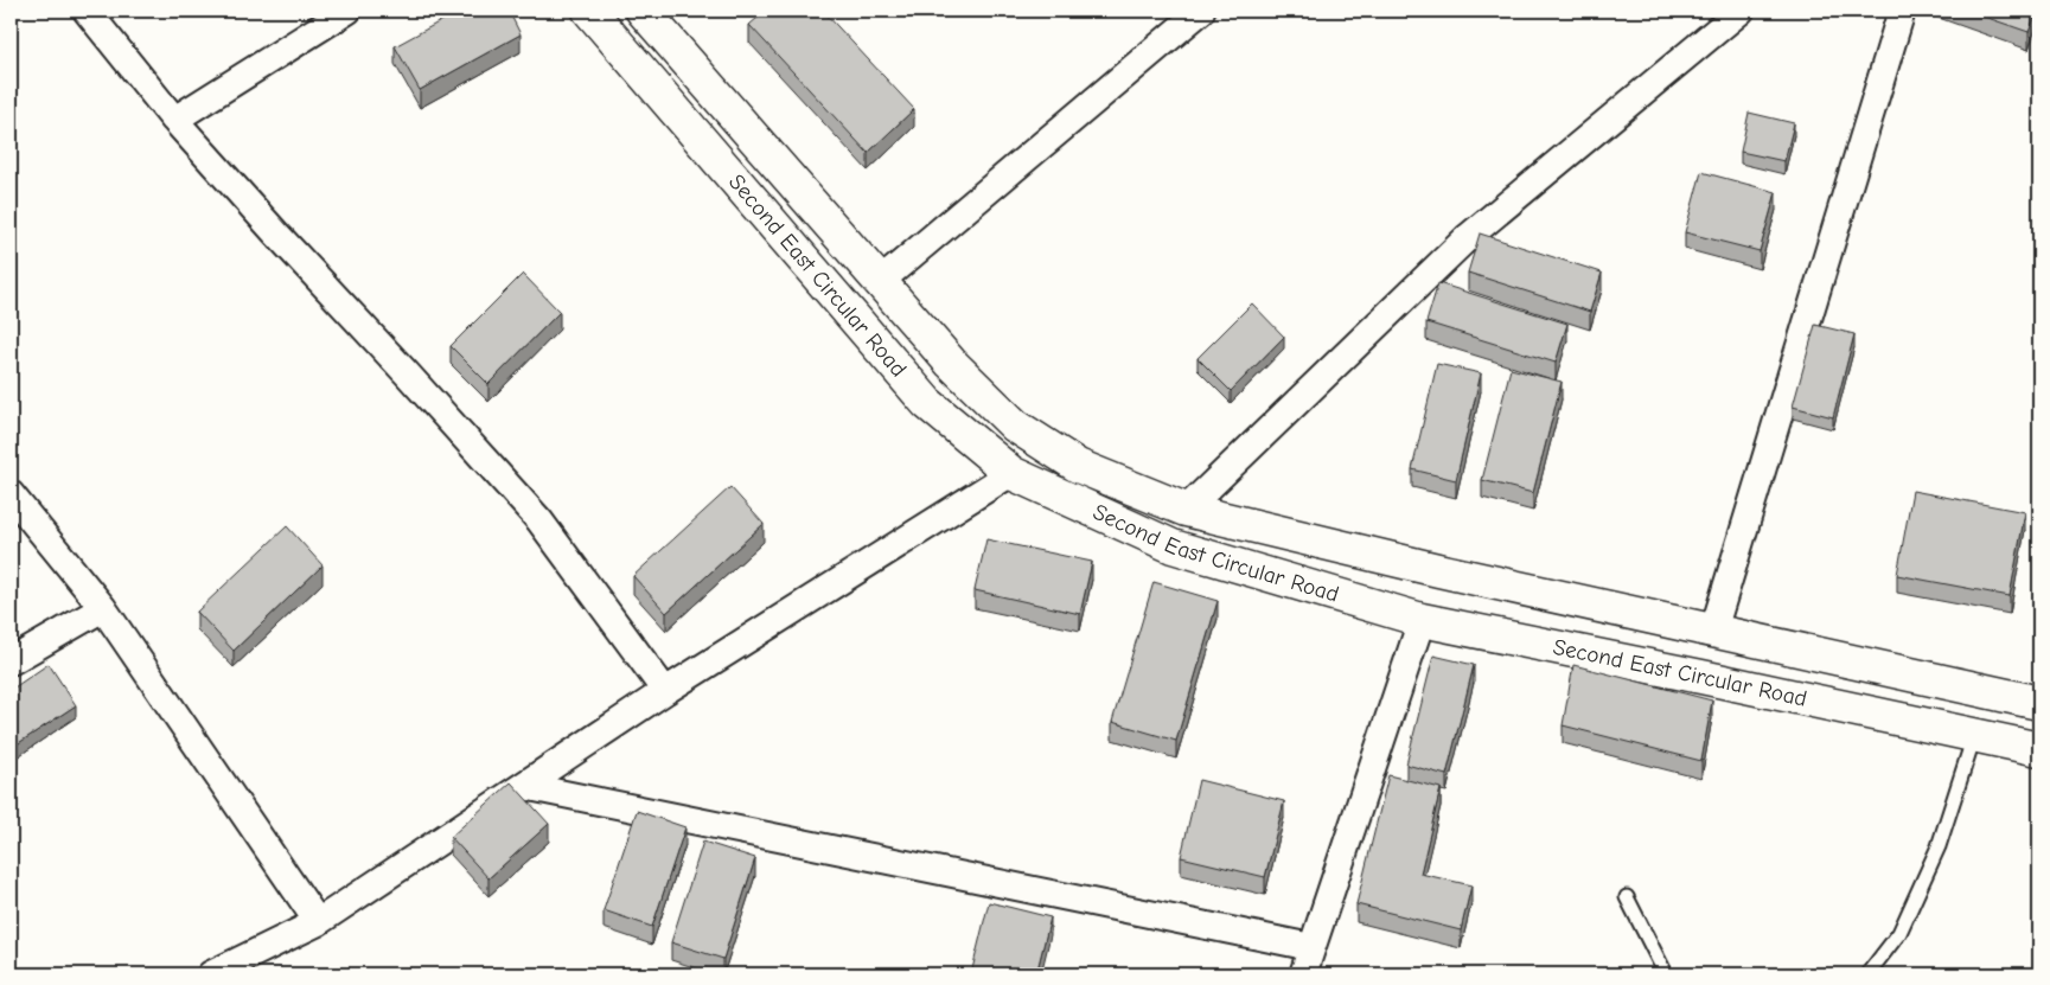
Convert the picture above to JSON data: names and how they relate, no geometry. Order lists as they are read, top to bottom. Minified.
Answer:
{"streets":{"main road":["Second East Circular Road"]}}
